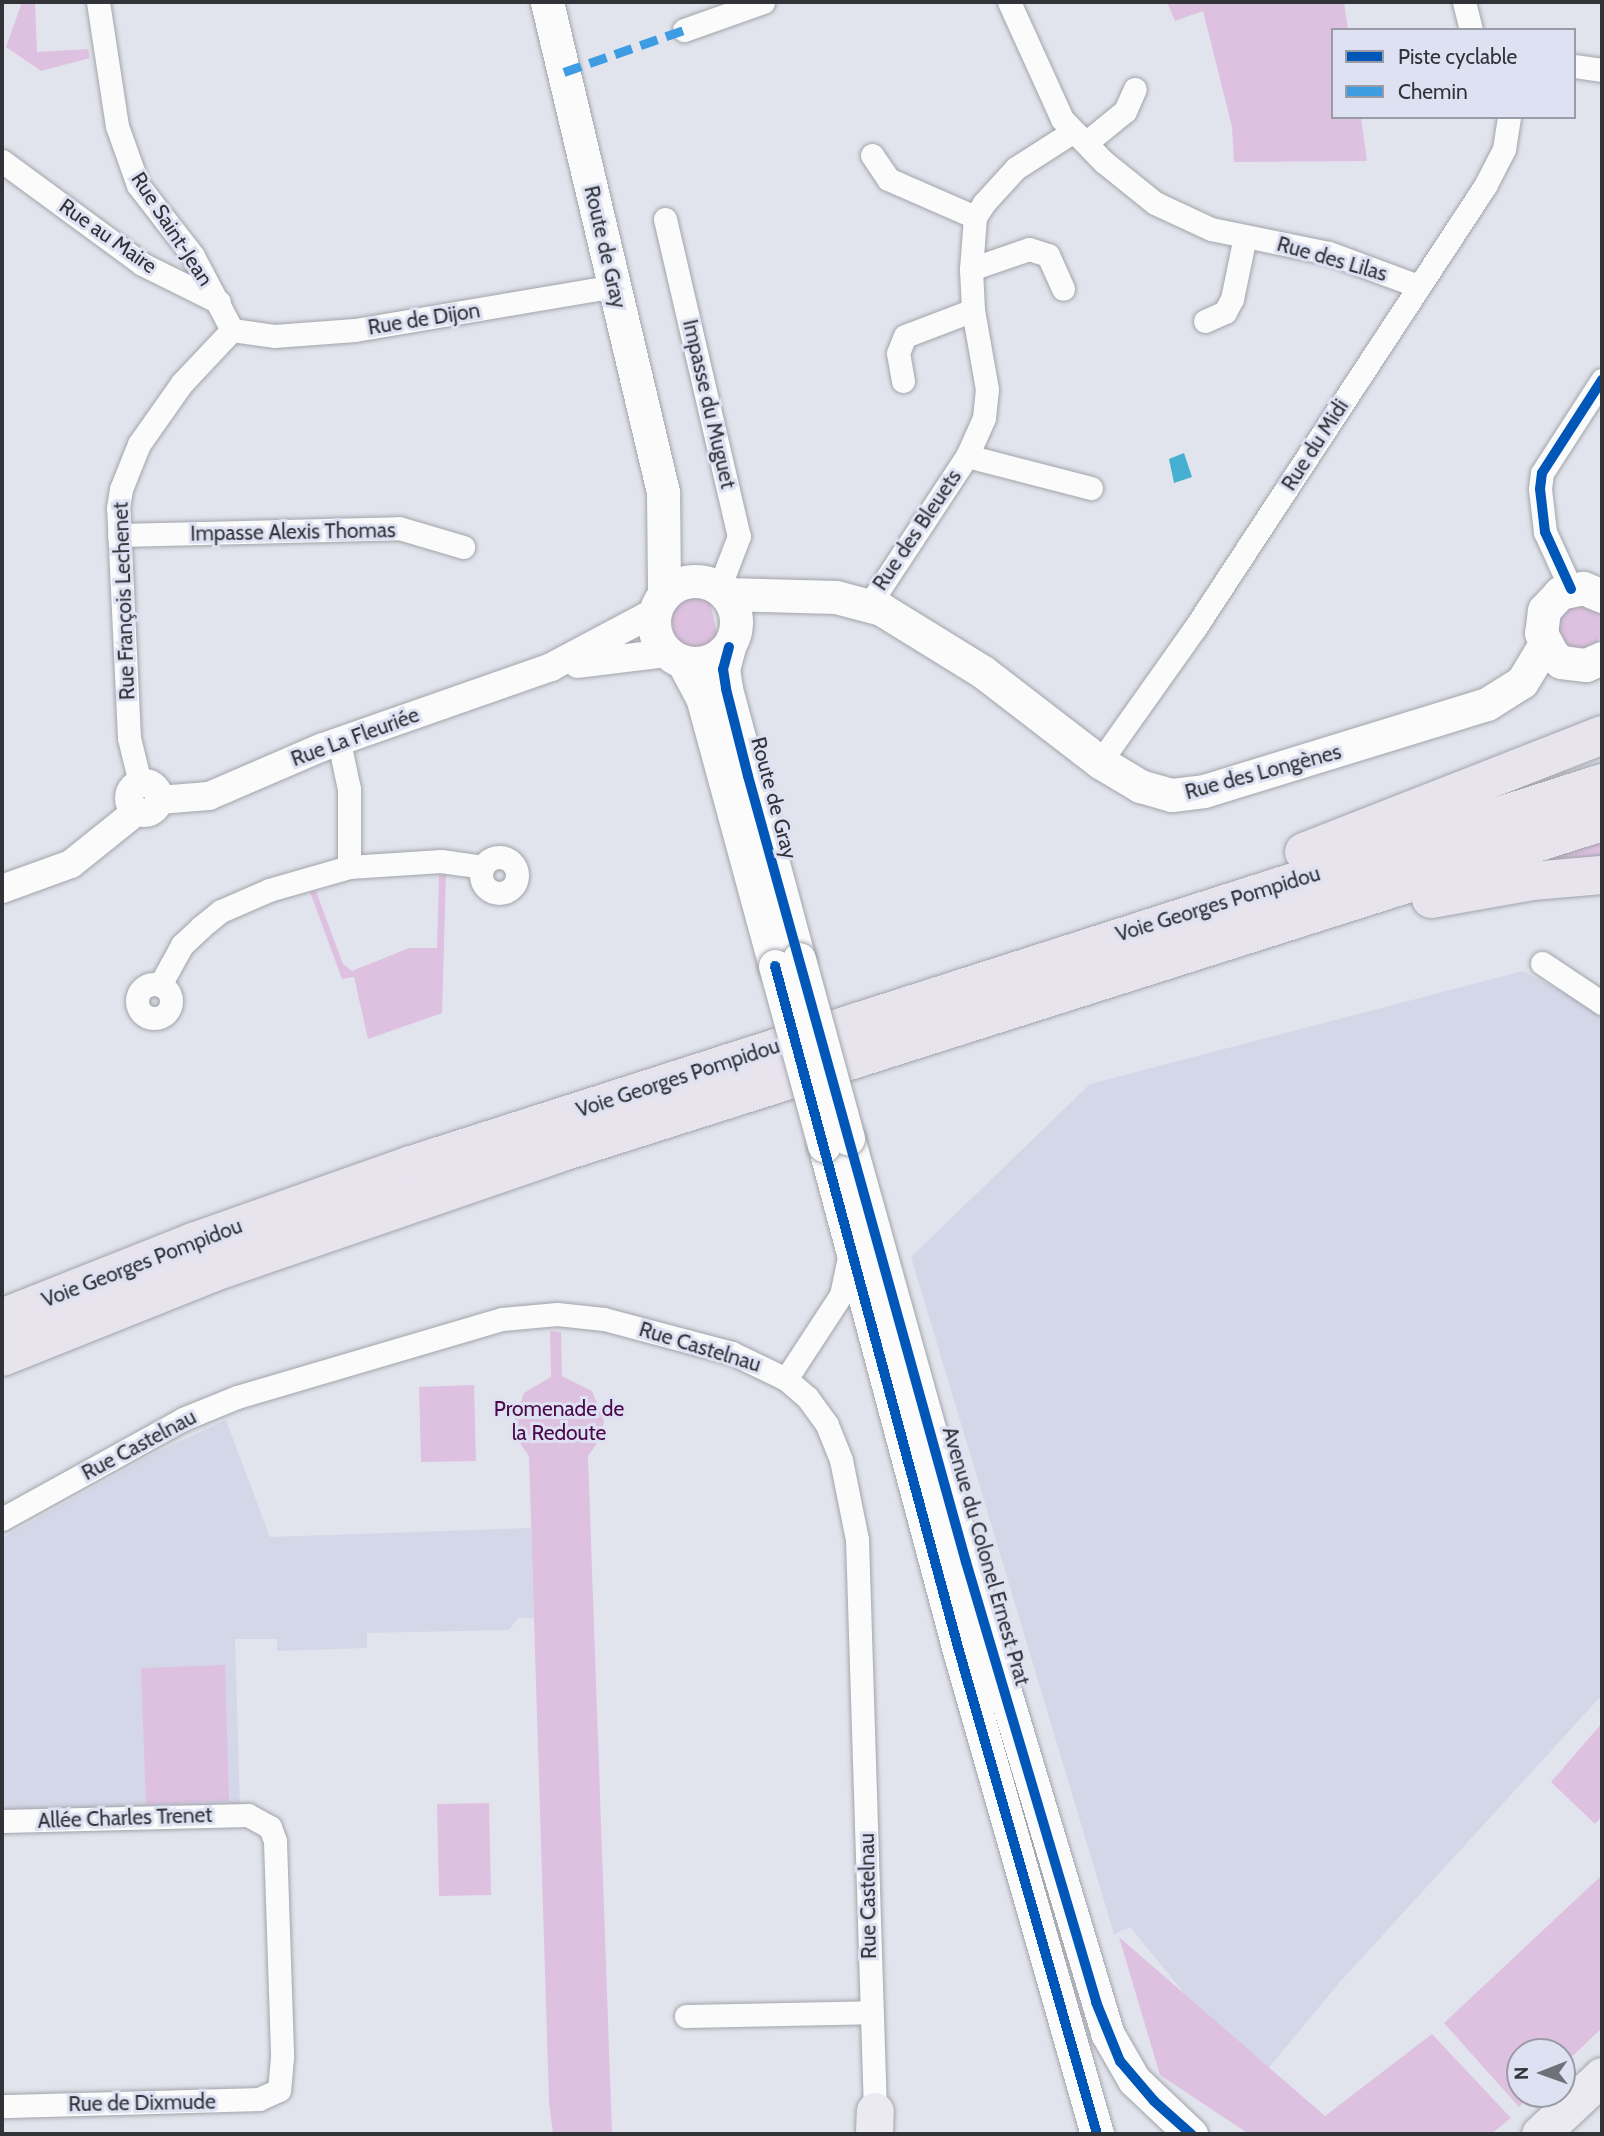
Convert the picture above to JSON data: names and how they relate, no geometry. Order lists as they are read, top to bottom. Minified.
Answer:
{"streets":{"highway":["Voie Georges Pompidou"],"main road":["Route de Gray","Rue des Longènes","Avenue du Colonel Ernest Prat"],"street":["Rue Saint-Jean","Rue au Maire","Rue des Lilas","Rue de Dijon","Impasse du Muguet","Rue du Midi","Rue des Bleuets","Impasse Alexis Thomas","Rue François Lechenet","Rue La Fleuriée","Rue Castelnau","Allée Charles Trenet","Rue de Dixmude"]},"crossings":[["Rue Saint-Jean","Rue au Maire"],["Rue Saint-Jean","Rue de Dijon"],["Rue Saint-Jean","Rue François Lechenet"],["Route de Gray","Rue de Dijon"],["Route de Gray","Impasse du Muguet"],["Route de Gray","Rue La Fleuriée"],["Route de Gray","Rue des Longènes"],["Route de Gray","Avenue du Colonel Ernest Prat"],["Rue des Lilas","Rue du Midi"],["Rue de Dijon","Rue François Lechenet"],["Impasse du Muguet","Rue La Fleuriée"],["Impasse du Muguet","Rue des Longènes"],["Rue du Midi","Rue des Longènes"],["Rue des Bleuets","Rue des Longènes"],["Impasse Alexis Thomas","Rue François Lechenet"],["Rue François Lechenet","Rue La Fleuriée"],["Rue La Fleuriée","Rue des Longènes"],["Allée Charles Trenet","Rue de Dixmude"]],"parks":["Promenade de la Redoute"],"legend":["Piste cyclable","Chemin"],"north":"left"}
